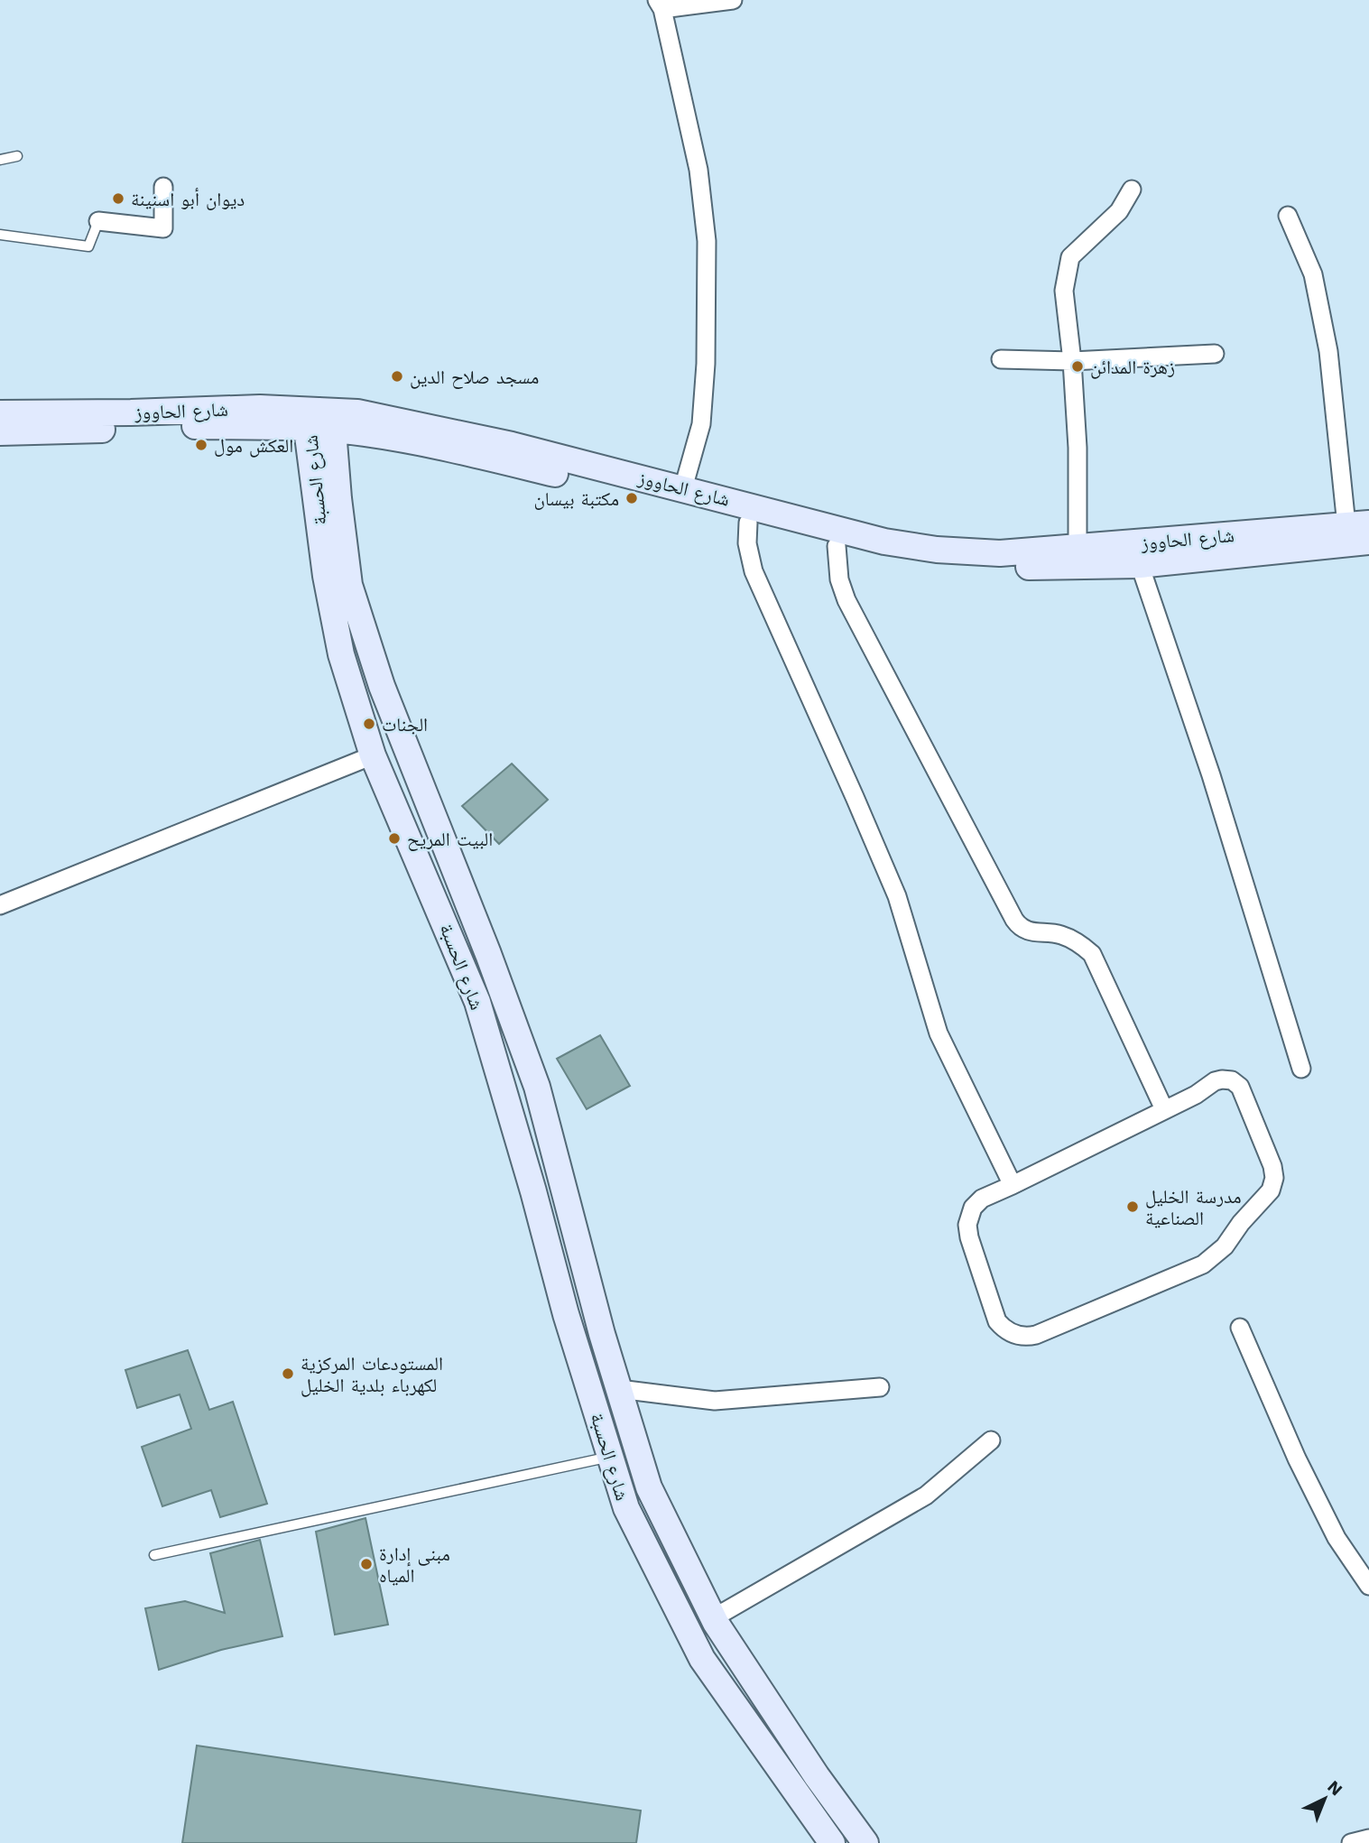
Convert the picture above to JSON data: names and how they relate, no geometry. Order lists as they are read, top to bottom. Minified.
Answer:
{"streets":{"main road":["شارع الحاووز","شارع الحسبة"]},"crossings":[["شارع الحاووز","شارع الحسبة"]],"places":["ديوان أبو اسنينة","زهرة المدائن","مسجد صلاح الدين","العكش مول","مكتبة بيسان","الجنات","البيت المريح","مدرسة الخليل الصناعية","المستودعات المركزية لكهرباء بلدية الخليل","مبنى إدارة المياه"],"north":"top right"}
